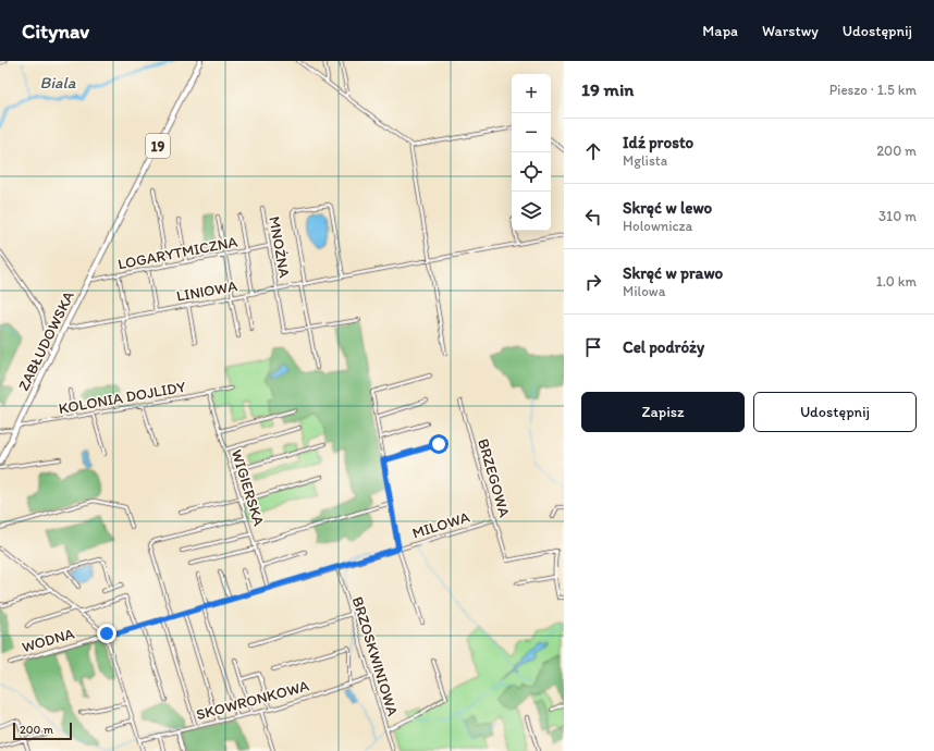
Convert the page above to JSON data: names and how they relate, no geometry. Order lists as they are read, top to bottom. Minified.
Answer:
{"streets":{"highway":["19","ZABŁUDOWSKA"],"street":["MNOŻNA","LOGARYTMICZNA","LINIOWA","KOLONIA DOJLIDY","BRZEGOWA","WIGIERSKA","MILOWA","WODNA","BRZOSKWINIOWA","SKOWRONKOWA"]},"crossings":[["MNOŻNA","LOGARYTMICZNA"],["MNOŻNA","LINIOWA"],["LOGARYTMICZNA","ZABŁUDOWSKA"],["LINIOWA","ZABŁUDOWSKA"],["ZABŁUDOWSKA","KOLONIA DOJLIDY"],["KOLONIA DOJLIDY","WIGIERSKA"],["BRZEGOWA","MILOWA"],["WIGIERSKA","MILOWA"],["MILOWA","WODNA"],["MILOWA","BRZOSKWINIOWA"],["BRZOSKWINIOWA","SKOWRONKOWA"]],"water":["Biala"],"scale_bar":"200 m","page":{"header":"Citynav","nav":["Mapa","Warstwy","Udostępnij"],"heading":["19 min","Pieszo · 1.5 km"],"map_buttons":["+","−"],"list":[["Idź prosto","Mglista","200 m"],["Skręć w lewo","Holownicza","310 m"],["Skręć w prawo","Milowa","1.0 km"],"Cel podróży"],"buttons":["Zapisz","Udostępnij"],"scale":"200 m"}}
